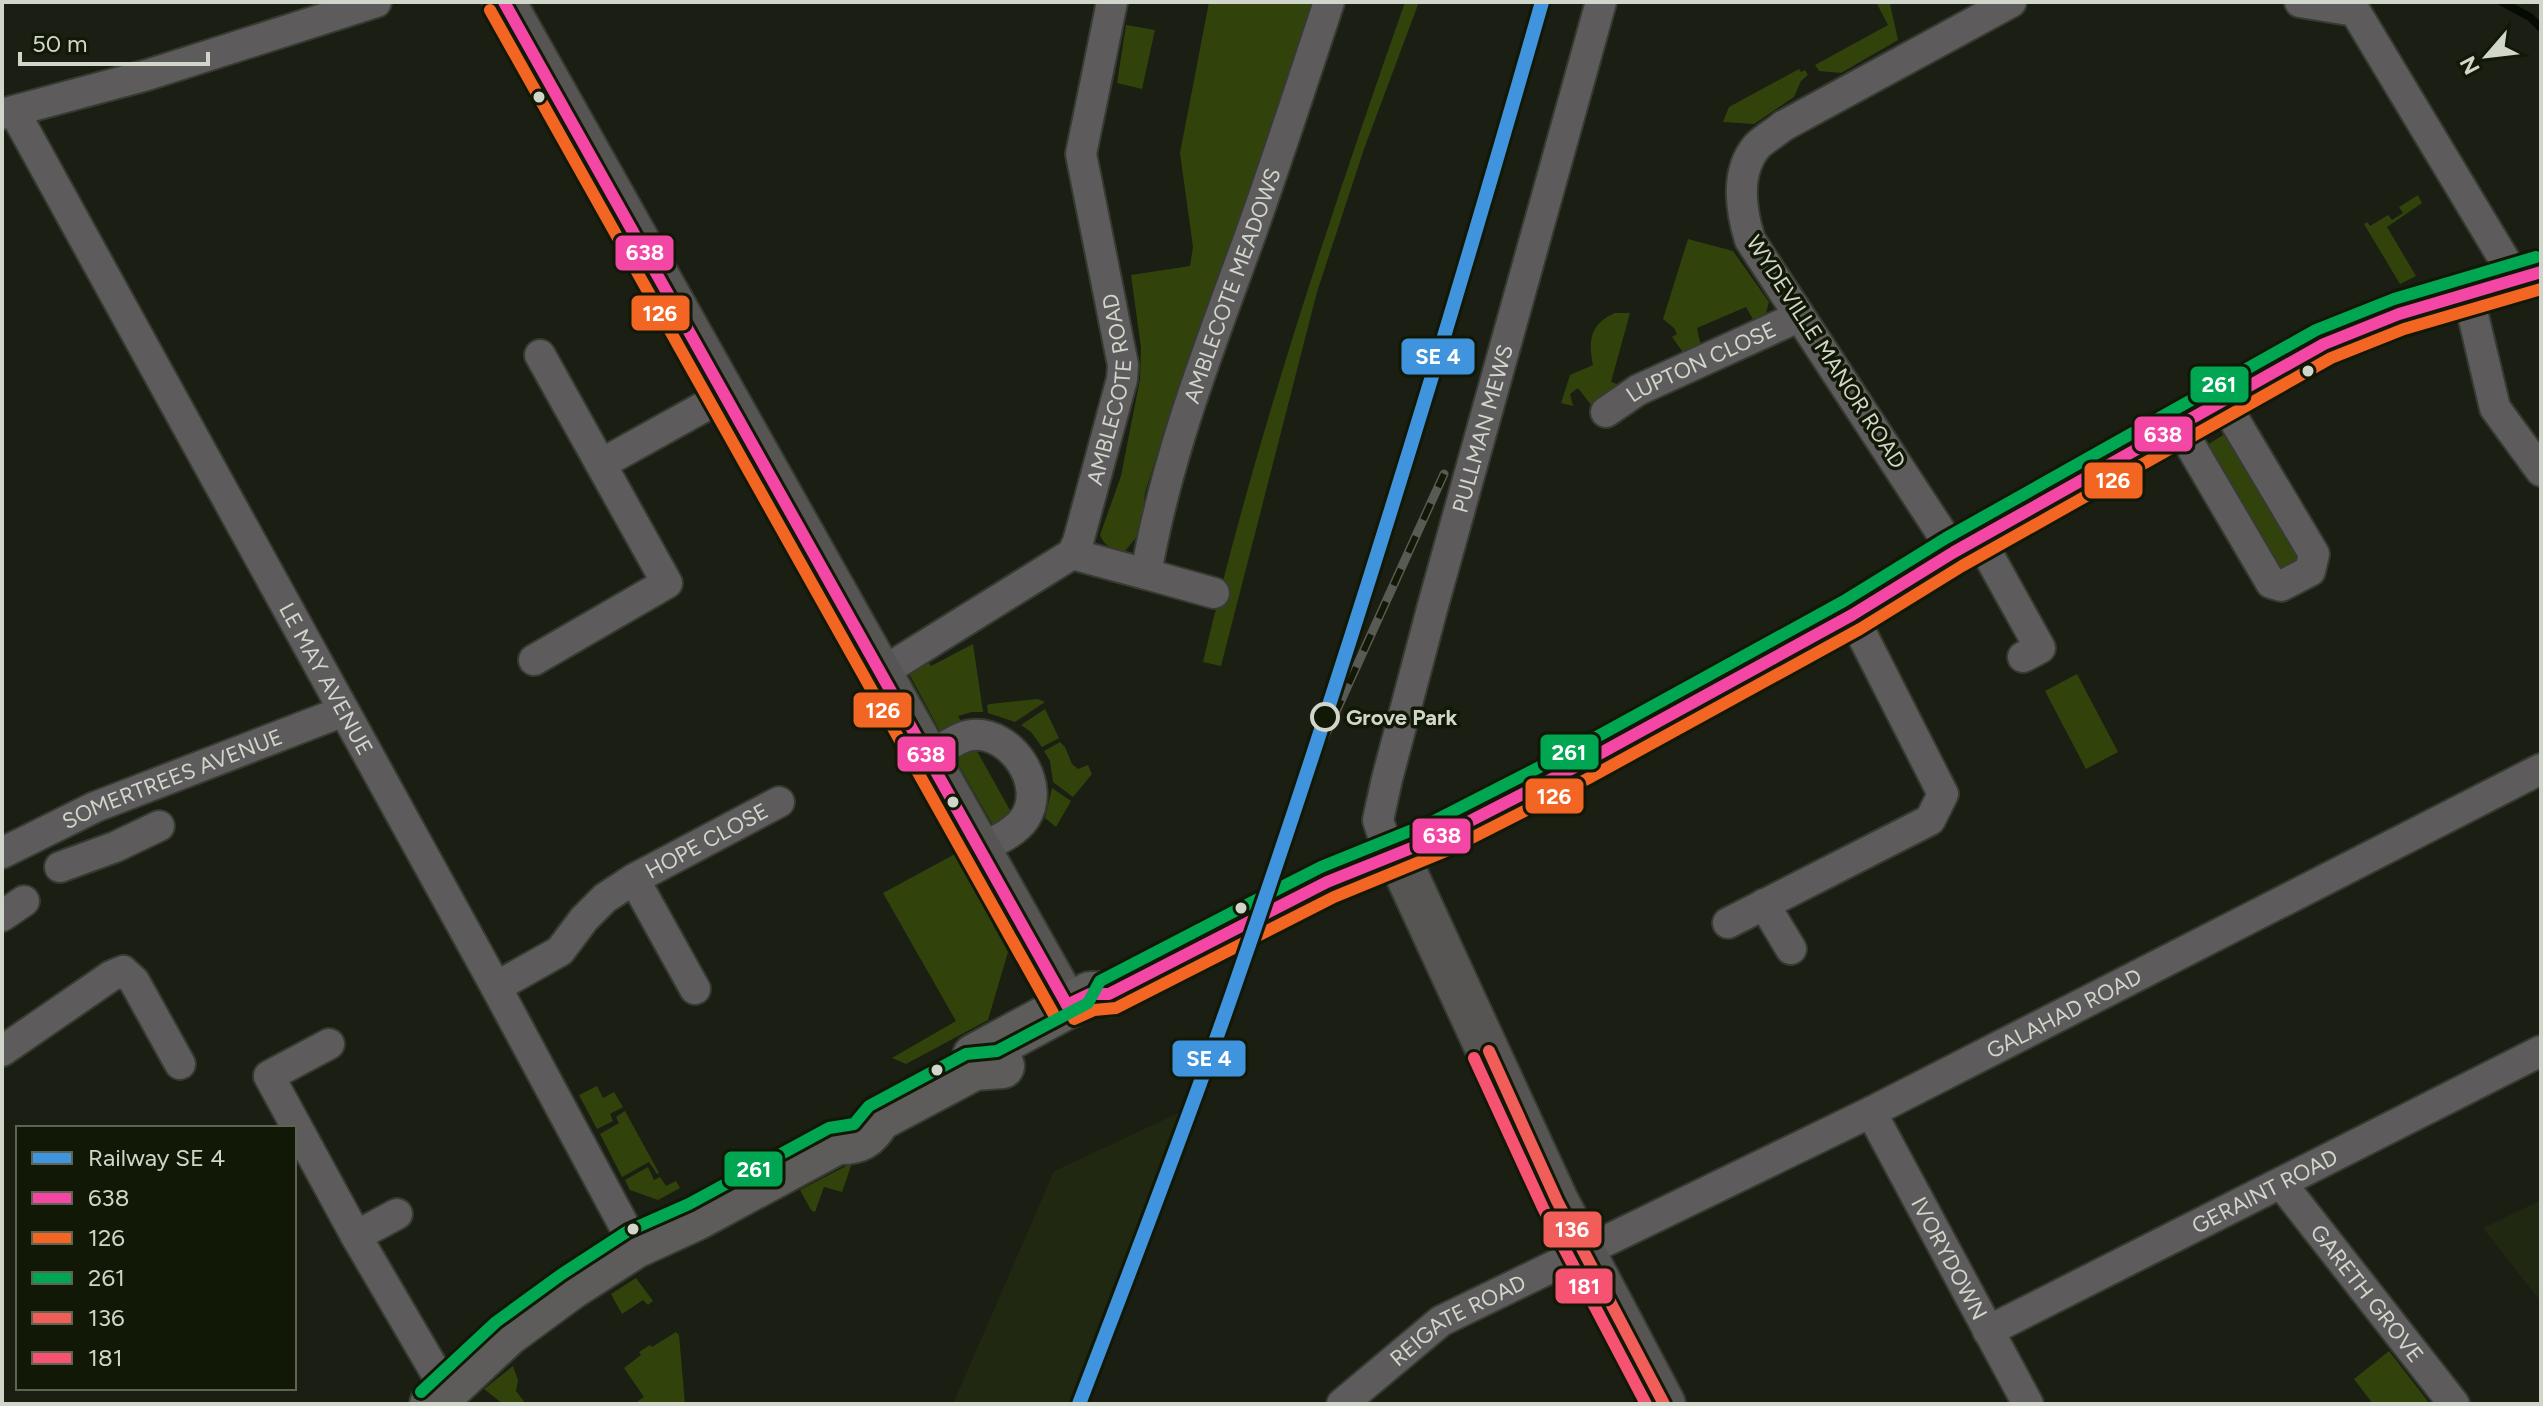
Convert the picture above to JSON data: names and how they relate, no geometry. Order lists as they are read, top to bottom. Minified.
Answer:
{"streets":{"street":["AMBLECOTE MEADOWS","WYDEVILLE MANOR ROAD","LUPTON CLOSE","AMBLECOTE ROAD","PULLMAN MEWS","LE MAY AVENUE","SOMERTREES AVENUE","HOPE CLOSE","GALAHAD ROAD","GERAINT ROAD","IVORYDOWN","GARETH GROVE","REIGATE ROAD"]},"crossings":[["WYDEVILLE MANOR ROAD","LUPTON CLOSE"],["LE MAY AVENUE","SOMERTREES AVENUE"],["LE MAY AVENUE","HOPE CLOSE"],["GALAHAD ROAD","IVORYDOWN"],["GALAHAD ROAD","REIGATE ROAD"],["GERAINT ROAD","IVORYDOWN"],["GERAINT ROAD","GARETH GROVE"]],"places":["Grove Park"],"lines":["transit line 638","transit line 126","transit line 261","transit line 136","transit line 181"],"legend":["Railway SE 4","638","126","261","136","181"],"scale_bar":"50 m","north":"bottom left"}
